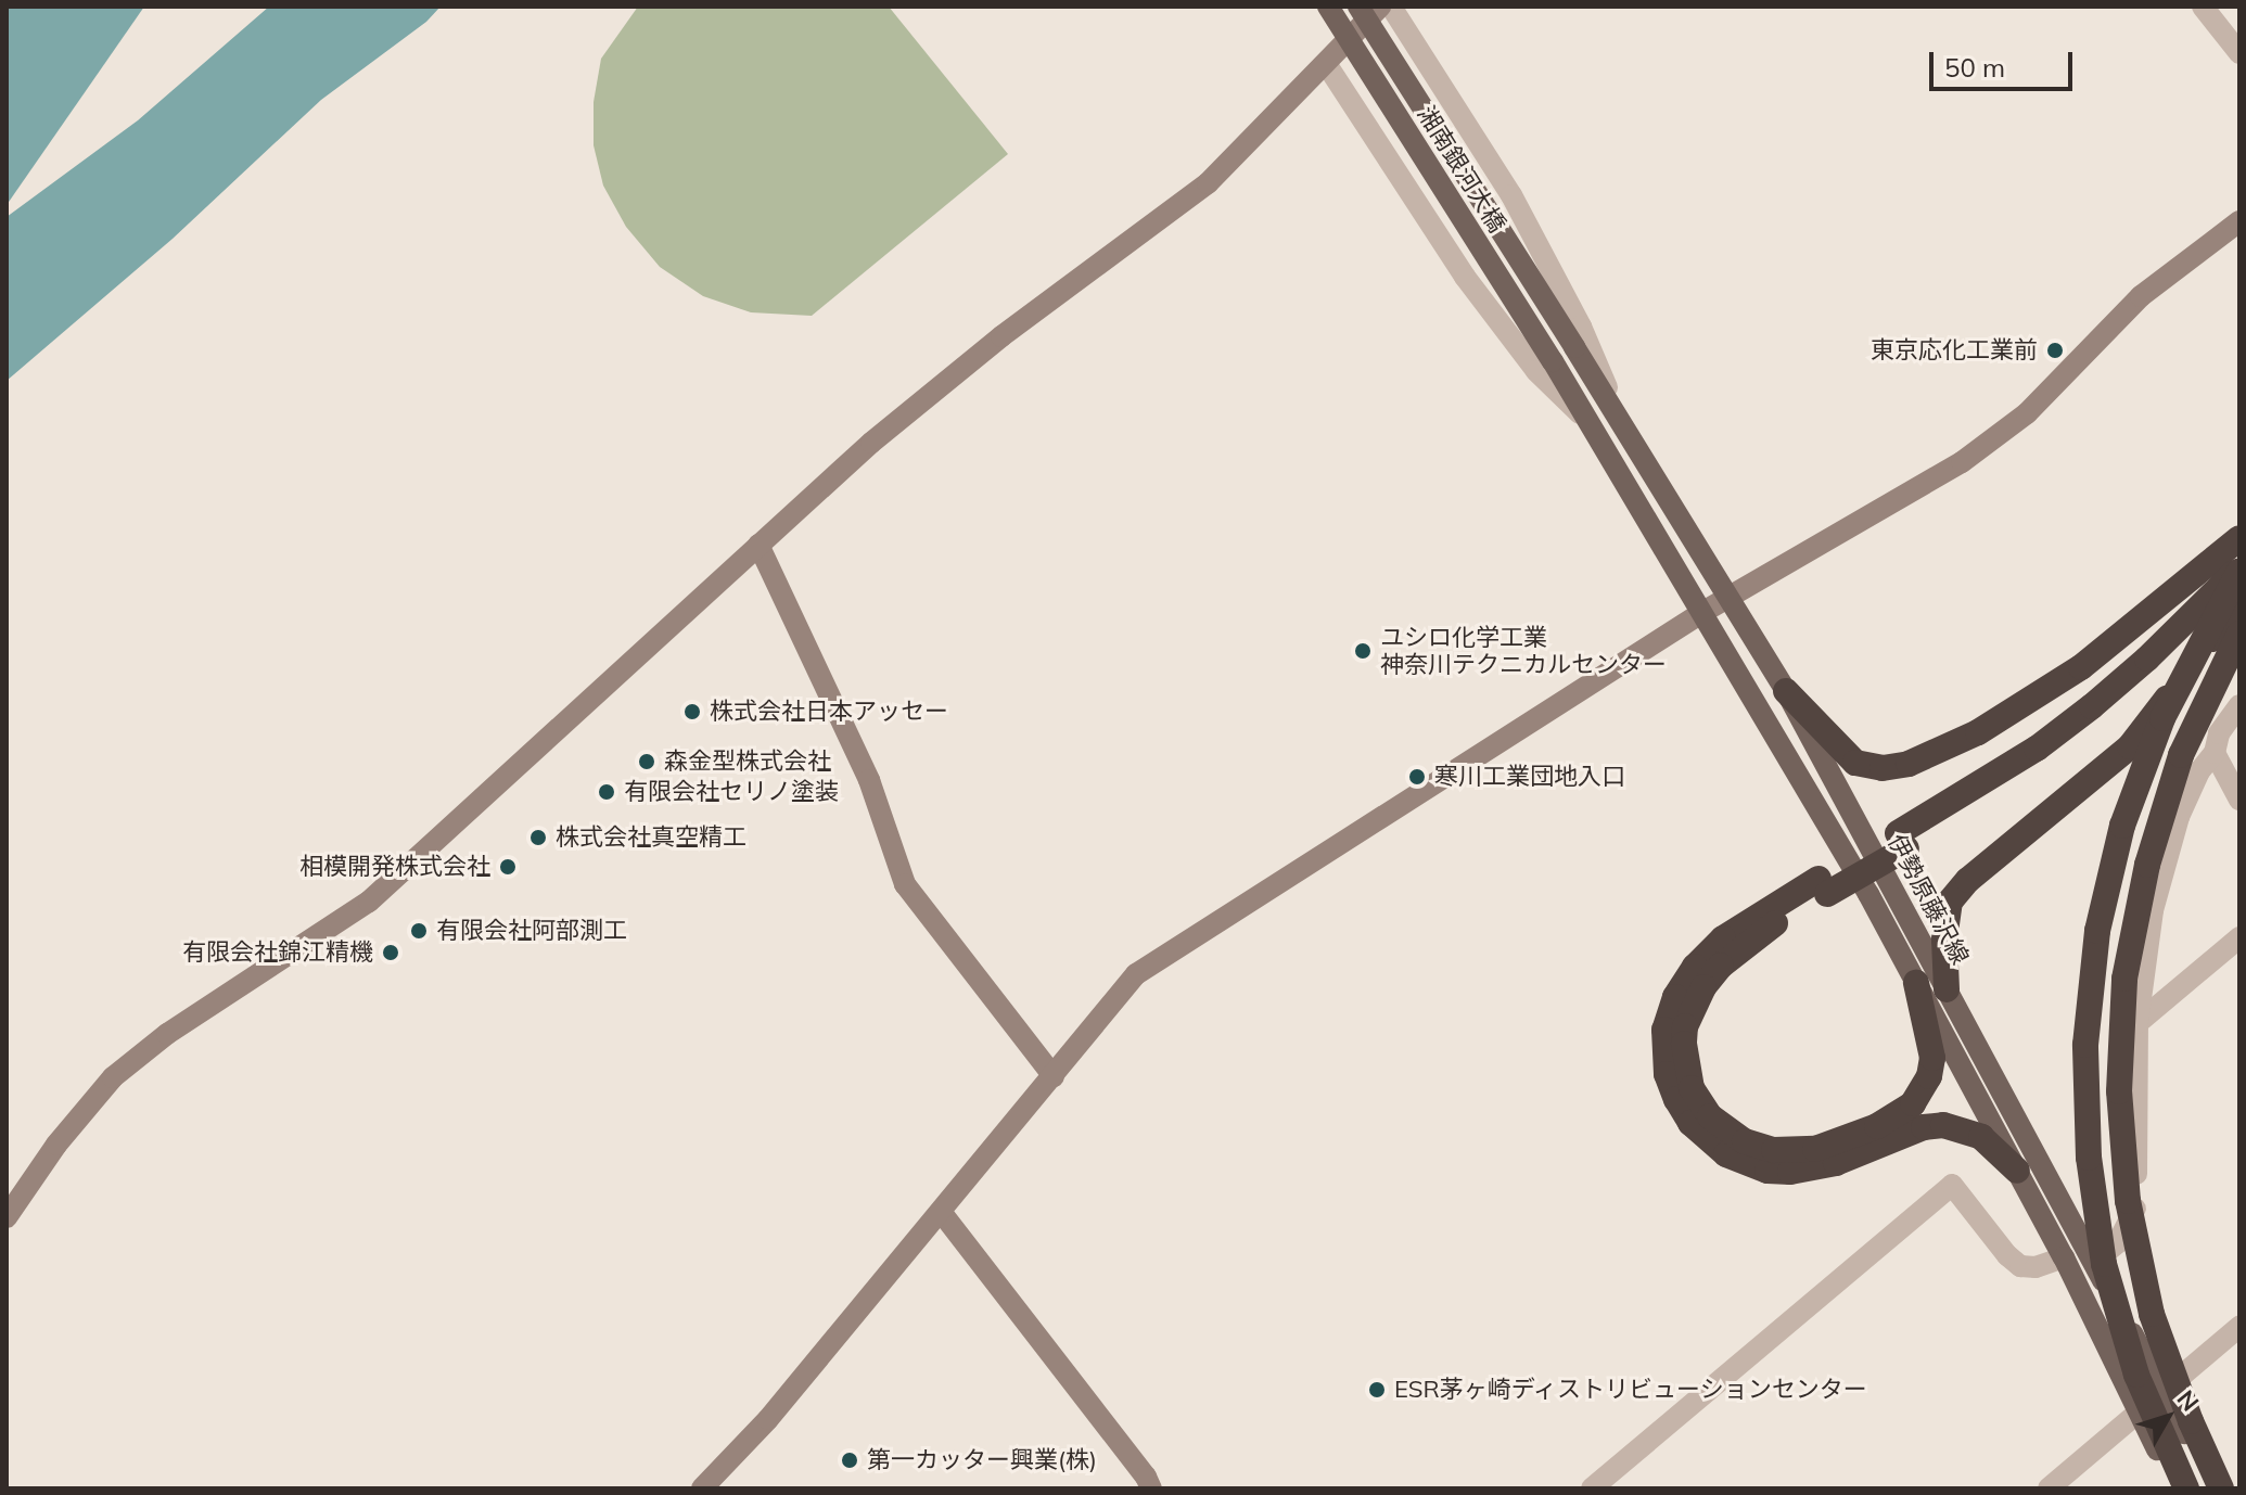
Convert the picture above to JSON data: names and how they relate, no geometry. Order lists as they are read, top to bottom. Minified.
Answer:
{"streets":{"main road":["湘南銀河大橋","伊勢原藤沢線"]},"crossings":[["湘南銀河大橋","伊勢原藤沢線"]],"places":["東京応化工業前","ユシロ化学工業 神奈川テクニカルセンター","株式会社日本アッセー","森金型株式会社","寒川工業団地入口","有限会社セリノ塗装","株式会社真空精工","相模開発株式会社","有限会社阿部測工","有限会社錦江精機","ESR茅ヶ崎ディストリビューションセンター","第一カッター興業(株)"],"scale_bar":"50 m","north":"top right"}
